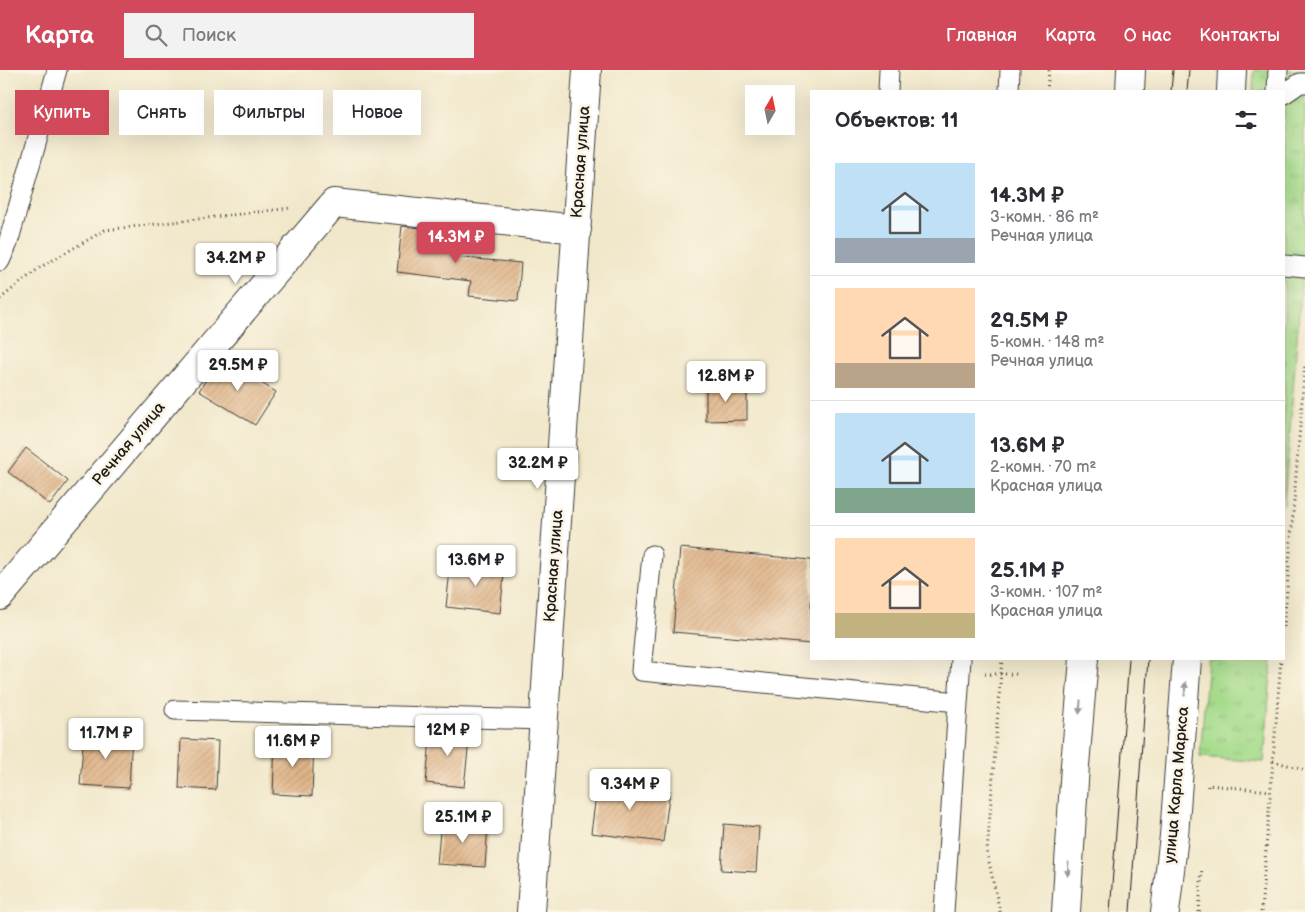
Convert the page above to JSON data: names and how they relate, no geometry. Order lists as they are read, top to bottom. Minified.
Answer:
{"streets":{"street":["Красная улица","Речная улица","улица Карла Маркса"]},"north":"top","page":{"header":"Карта","search":"Поиск","nav":["Главная","Карта","О нас","Контакты"],"chip":["Купить","Снять","Фильтры","Новое"],"heading":"Объектов: 11","list":[{"name":"14.3M ₽","note":"3-комн. · 86 m² · Речная улица"},{"name":"29.5M ₽","note":"5-комн. · 148 m² · Речная улица"},{"name":"13.6M ₽","note":"2-комн. · 70 m² · Красная улица"},{"name":"25.1M ₽","note":"3-комн. · 107 m² · Красная улица"}],"price":["14.3M ₽","34.2M ₽","29.5M ₽","12.8M ₽","32.2M ₽","13.6M ₽","12M ₽","11.7M ₽","11.6M ₽","9.34M ₽","25.1M ₽"]}}
